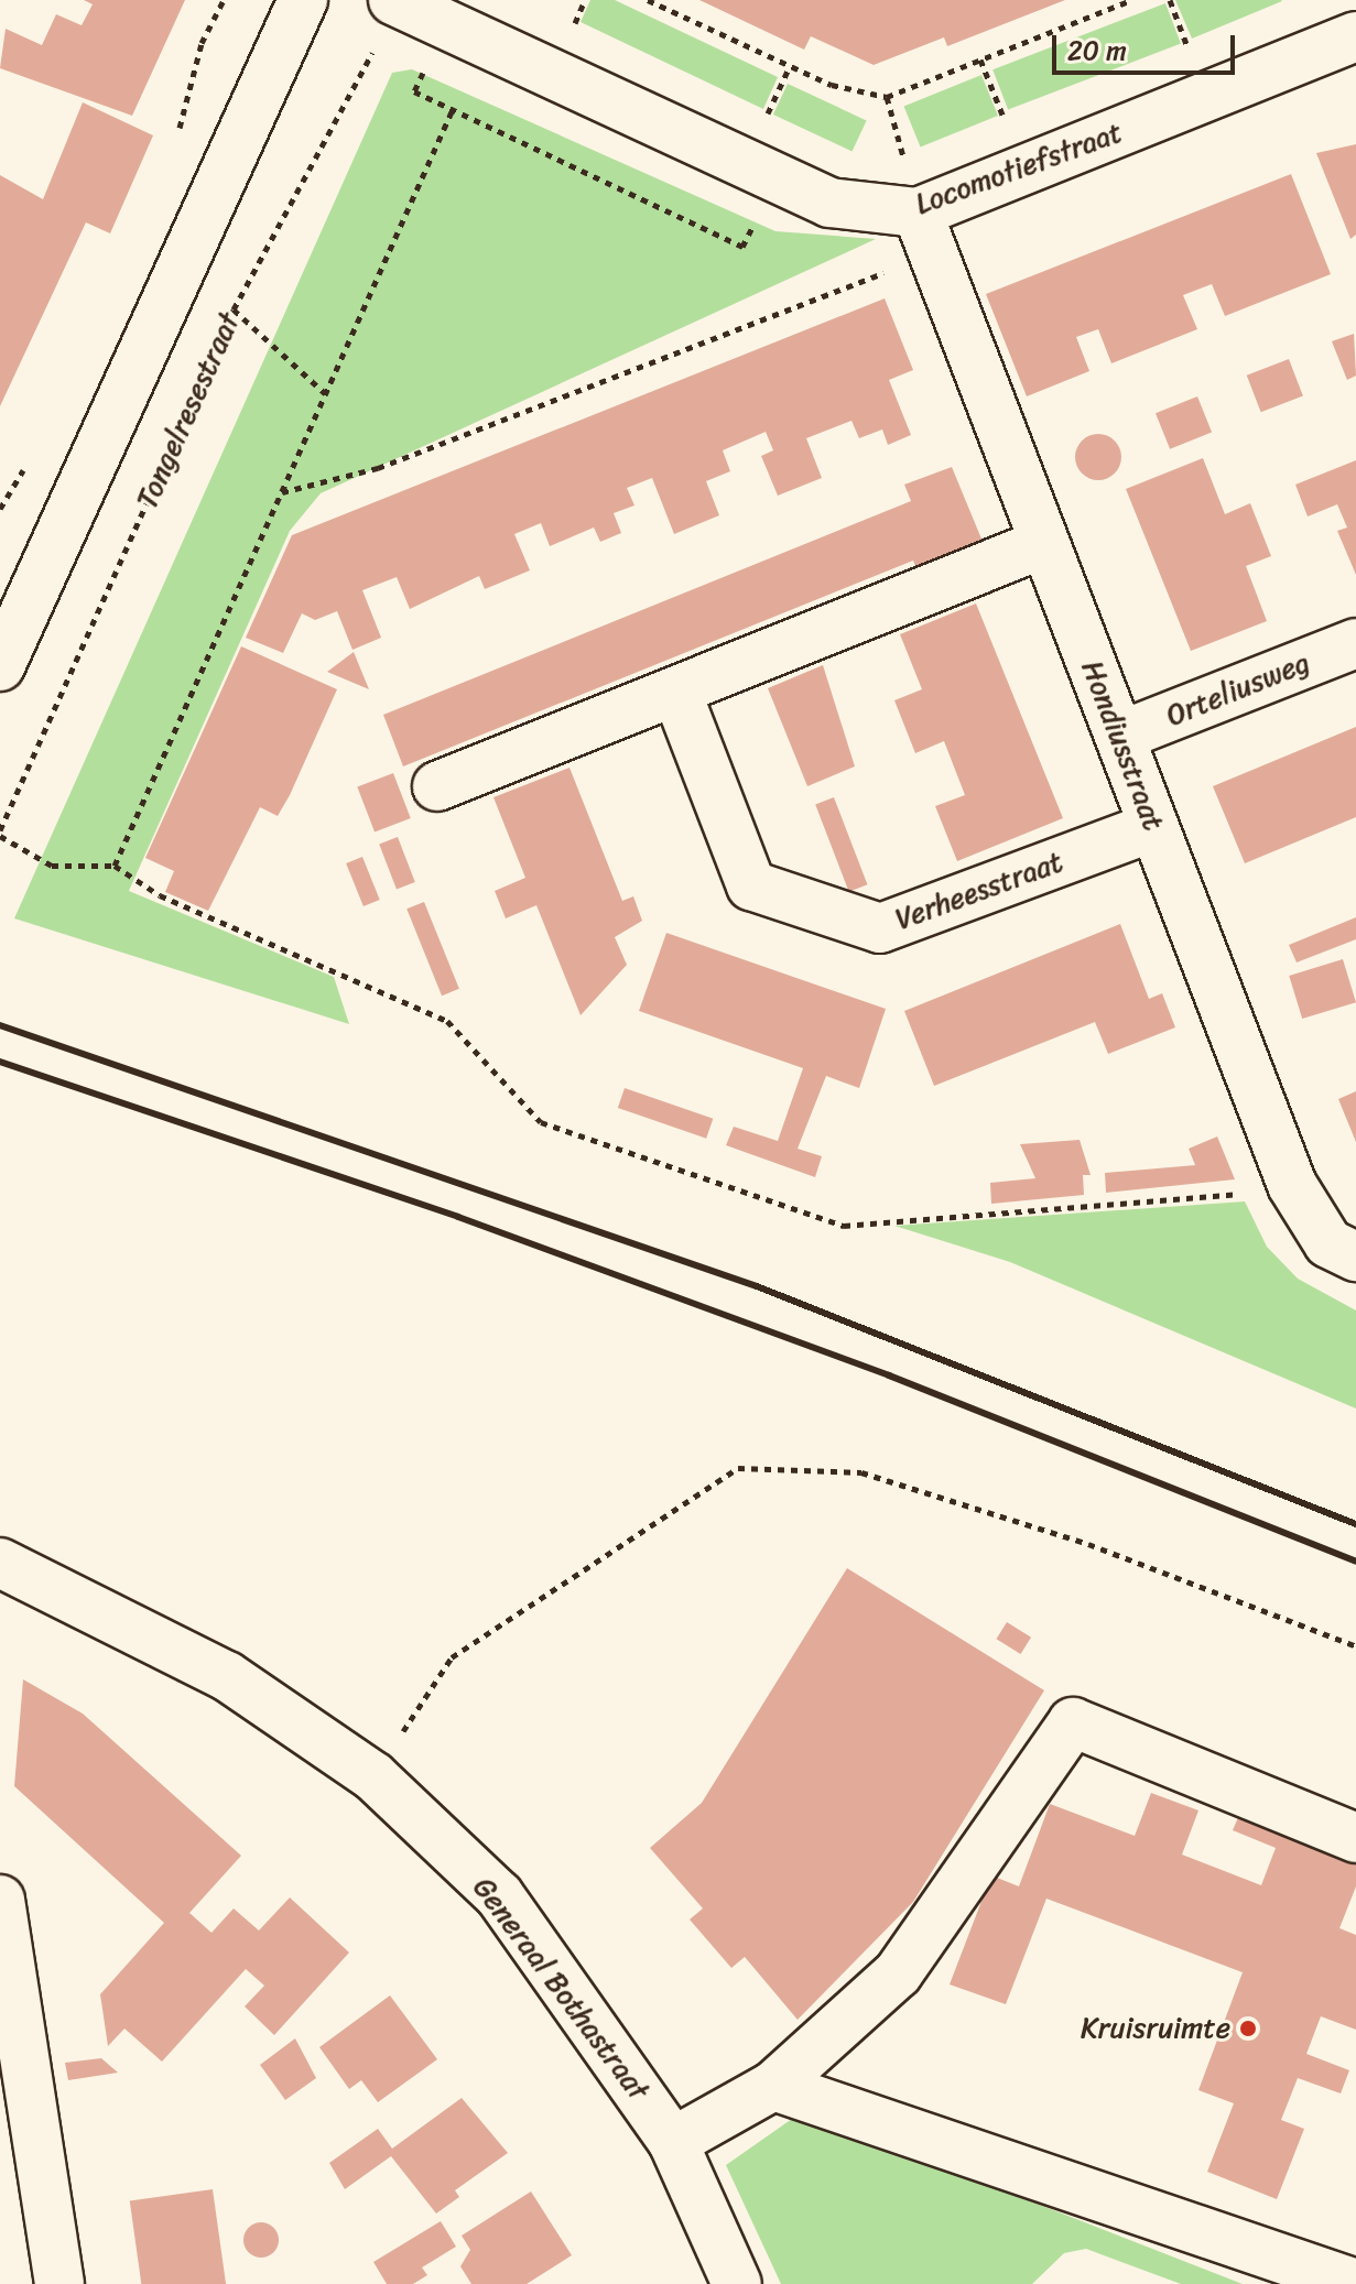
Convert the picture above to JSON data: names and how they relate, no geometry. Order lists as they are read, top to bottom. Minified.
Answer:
{"streets":{"street":["Locomotiefstraat","Orteliusweg","Hondiusstraat","Verheesstraat","Generaal Bothastraat"],"path":["Tongelresestraat"]},"crossings":[["Locomotiefstraat","Tongelresestraat"],["Locomotiefstraat","Hondiusstraat"],["Orteliusweg","Hondiusstraat"],["Hondiusstraat","Verheesstraat"]],"places":["Kruisruimte"],"scale_bar":"20 m"}
